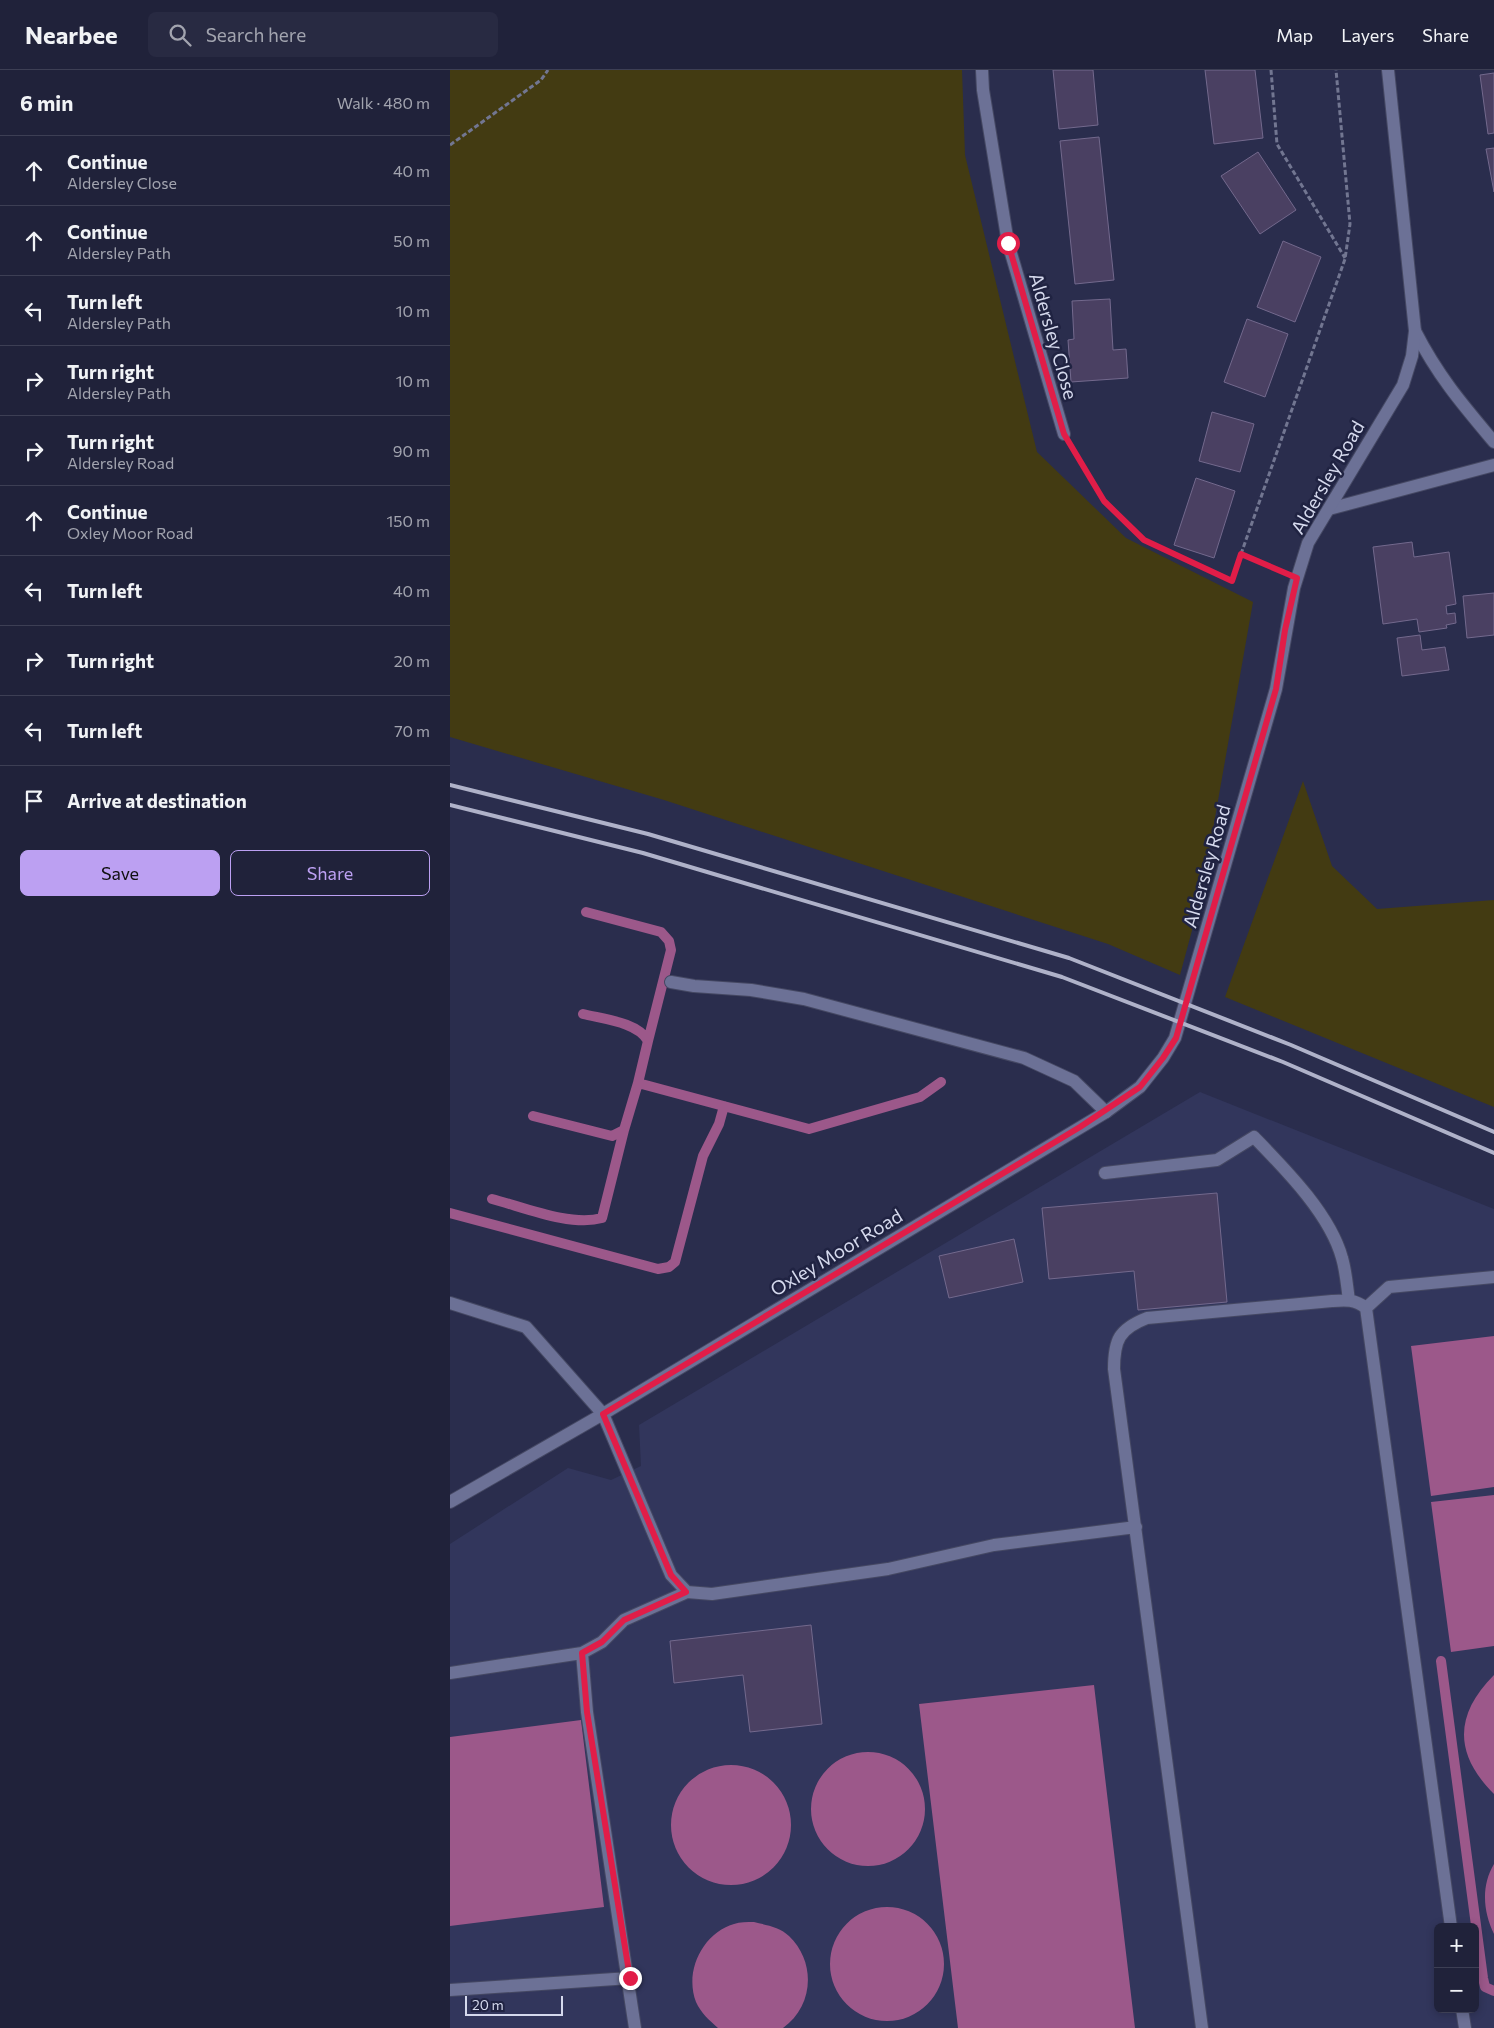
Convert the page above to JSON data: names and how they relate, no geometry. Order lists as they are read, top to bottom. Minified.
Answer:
{"streets":{"street":["Aldersley Close","Aldersley Road","Oxley Moor Road"]},"crossings":[["Aldersley Road","Oxley Moor Road"]],"scale_bar":"20 m","page":{"header":"Nearbee","search":"Search here","nav":["Map","Layers","Share"],"heading":["6 min","Walk · 480 m"],"list":[["Continue","Aldersley Close","40 m"],["Continue","Aldersley Path","50 m"],["Turn left","Aldersley Path","10 m"],["Turn right","Aldersley Path","10 m"],["Turn right","Aldersley Road","90 m"],["Continue","Oxley Moor Road","150 m"],["Turn left","40 m"],["Turn right","20 m"],["Turn left","70 m"],"Arrive at destination"],"buttons":["Save","Share"],"map_buttons":["+","−"],"scale":"20 m"}}
